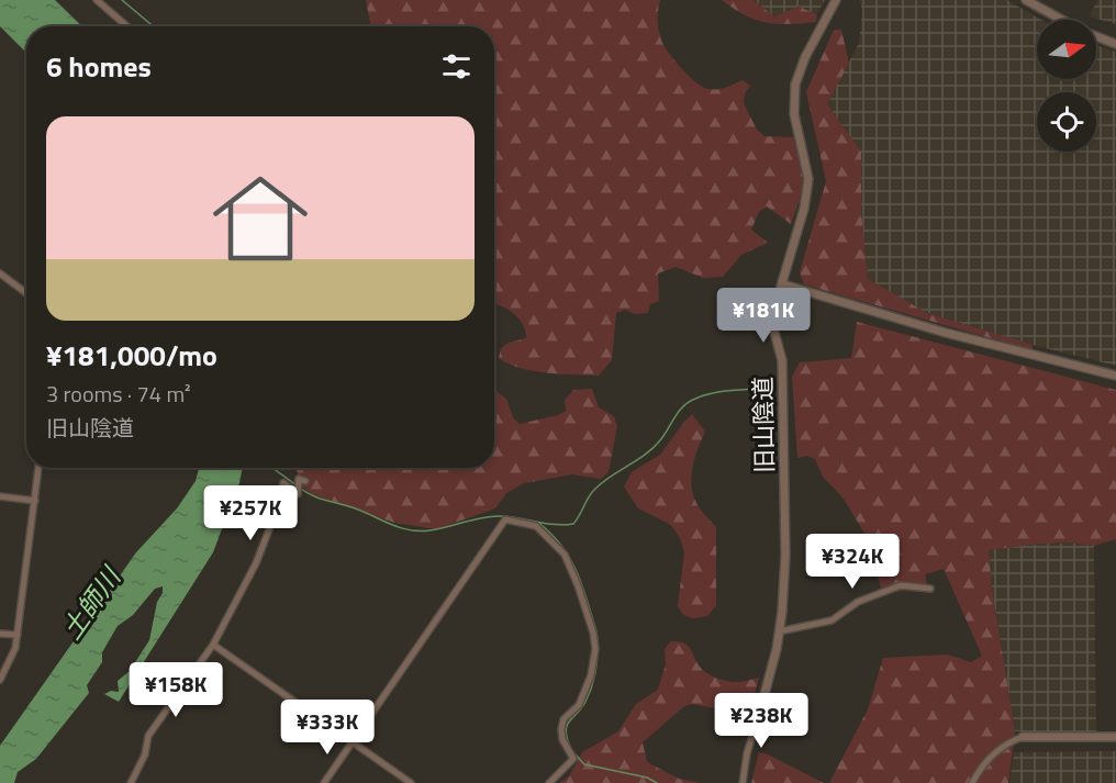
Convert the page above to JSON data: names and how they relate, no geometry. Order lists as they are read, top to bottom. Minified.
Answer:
{"streets":{"street":["旧山陰道"]},"water":["土師川"],"north":"right","page":{"heading":"6 homes","list":[{"name":"¥181,000/mo","note":"3 rooms · 74 m² · 旧山陰道"}],"price":["¥181K","¥257K","¥324K","¥158K","¥238K","¥333K"]}}
